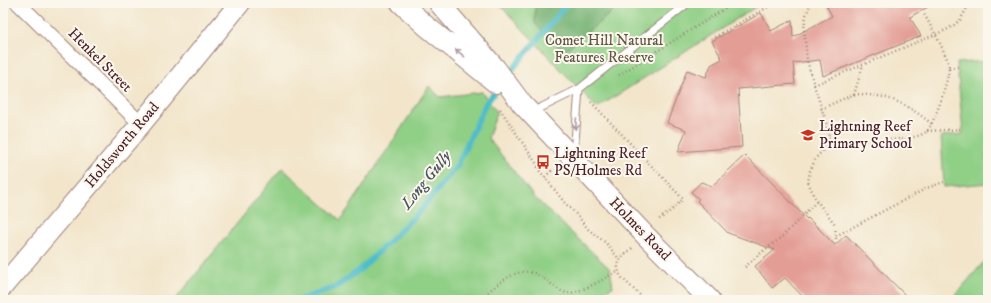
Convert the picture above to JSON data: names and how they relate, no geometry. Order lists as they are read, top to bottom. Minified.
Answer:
{"streets":{"main road":["Holdsworth Road","Holmes Road"],"street":["Henkel Street"]},"crossings":[["Henkel Street","Holdsworth Road"]],"water":["Long Gully"],"parks":["Comet Hill Natural Features Reserve"],"places":{"school or university":["Lightning Reef Primary School"],"bus stop":["Lightning Reef PS/Holmes Rd"]}}
